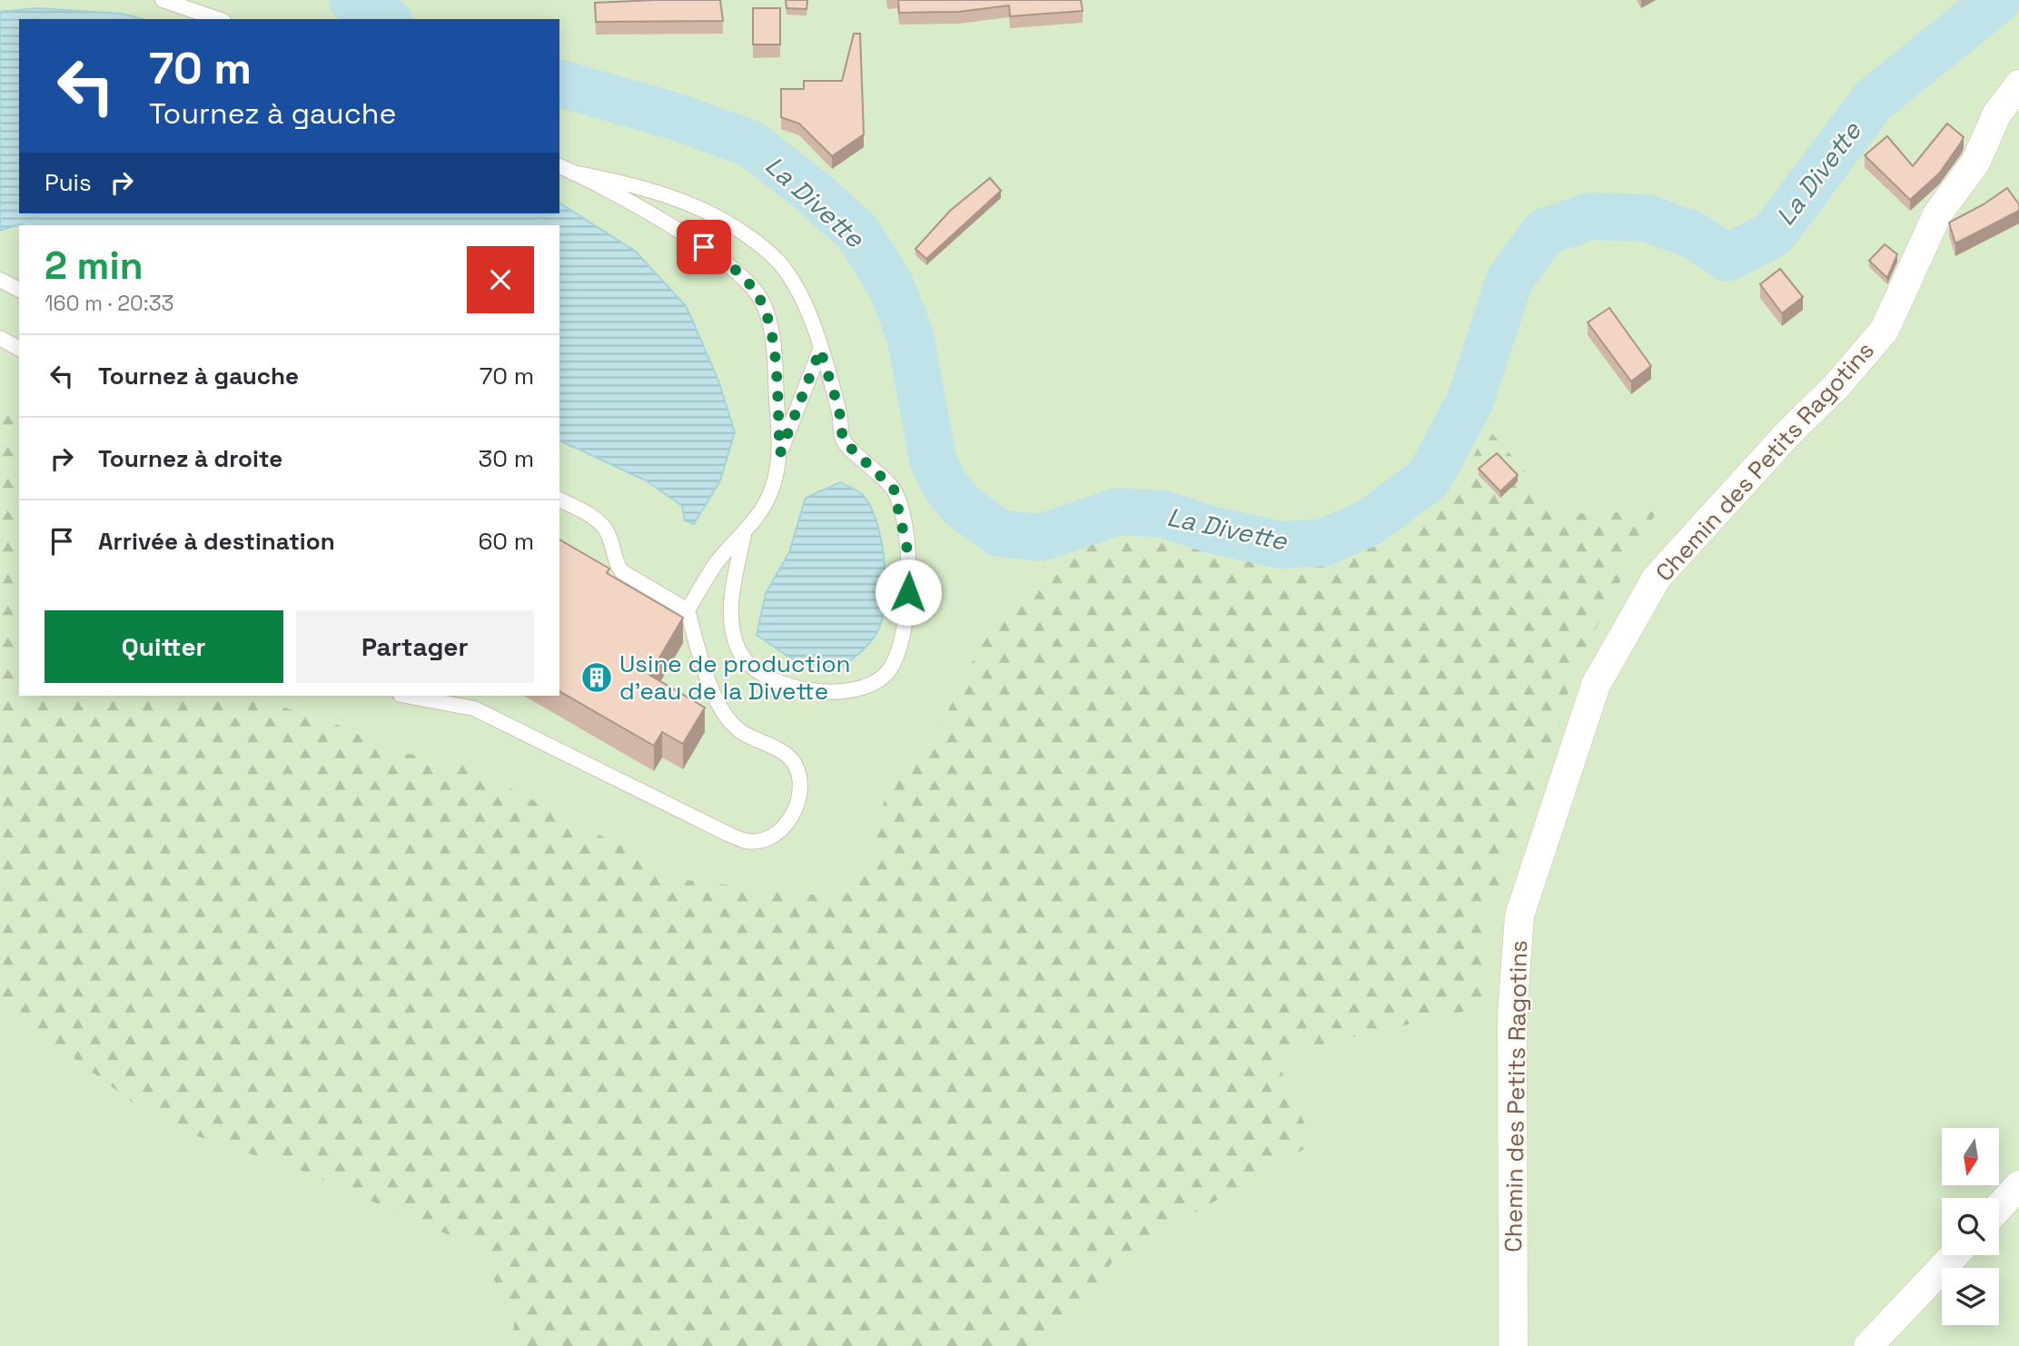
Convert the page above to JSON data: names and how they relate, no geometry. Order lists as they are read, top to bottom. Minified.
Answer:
{"streets":{"street":["Chemin des Petits Ragotins"]},"water":["La Divette"],"places":{"building":["Usine de production d'eau de la Divette"]},"north":"bottom","page":{"turn":["70 m","Tournez à gauche"],"then":"Puis","heading":["2 min","160 m · 20:33"],"list":[{"name":"Tournez à gauche","value":"70 m"},{"name":"Tournez à droite","value":"30 m"},{"name":"Arrivée à destination","value":"60 m"}],"buttons":["Quitter","Partager"]}}
